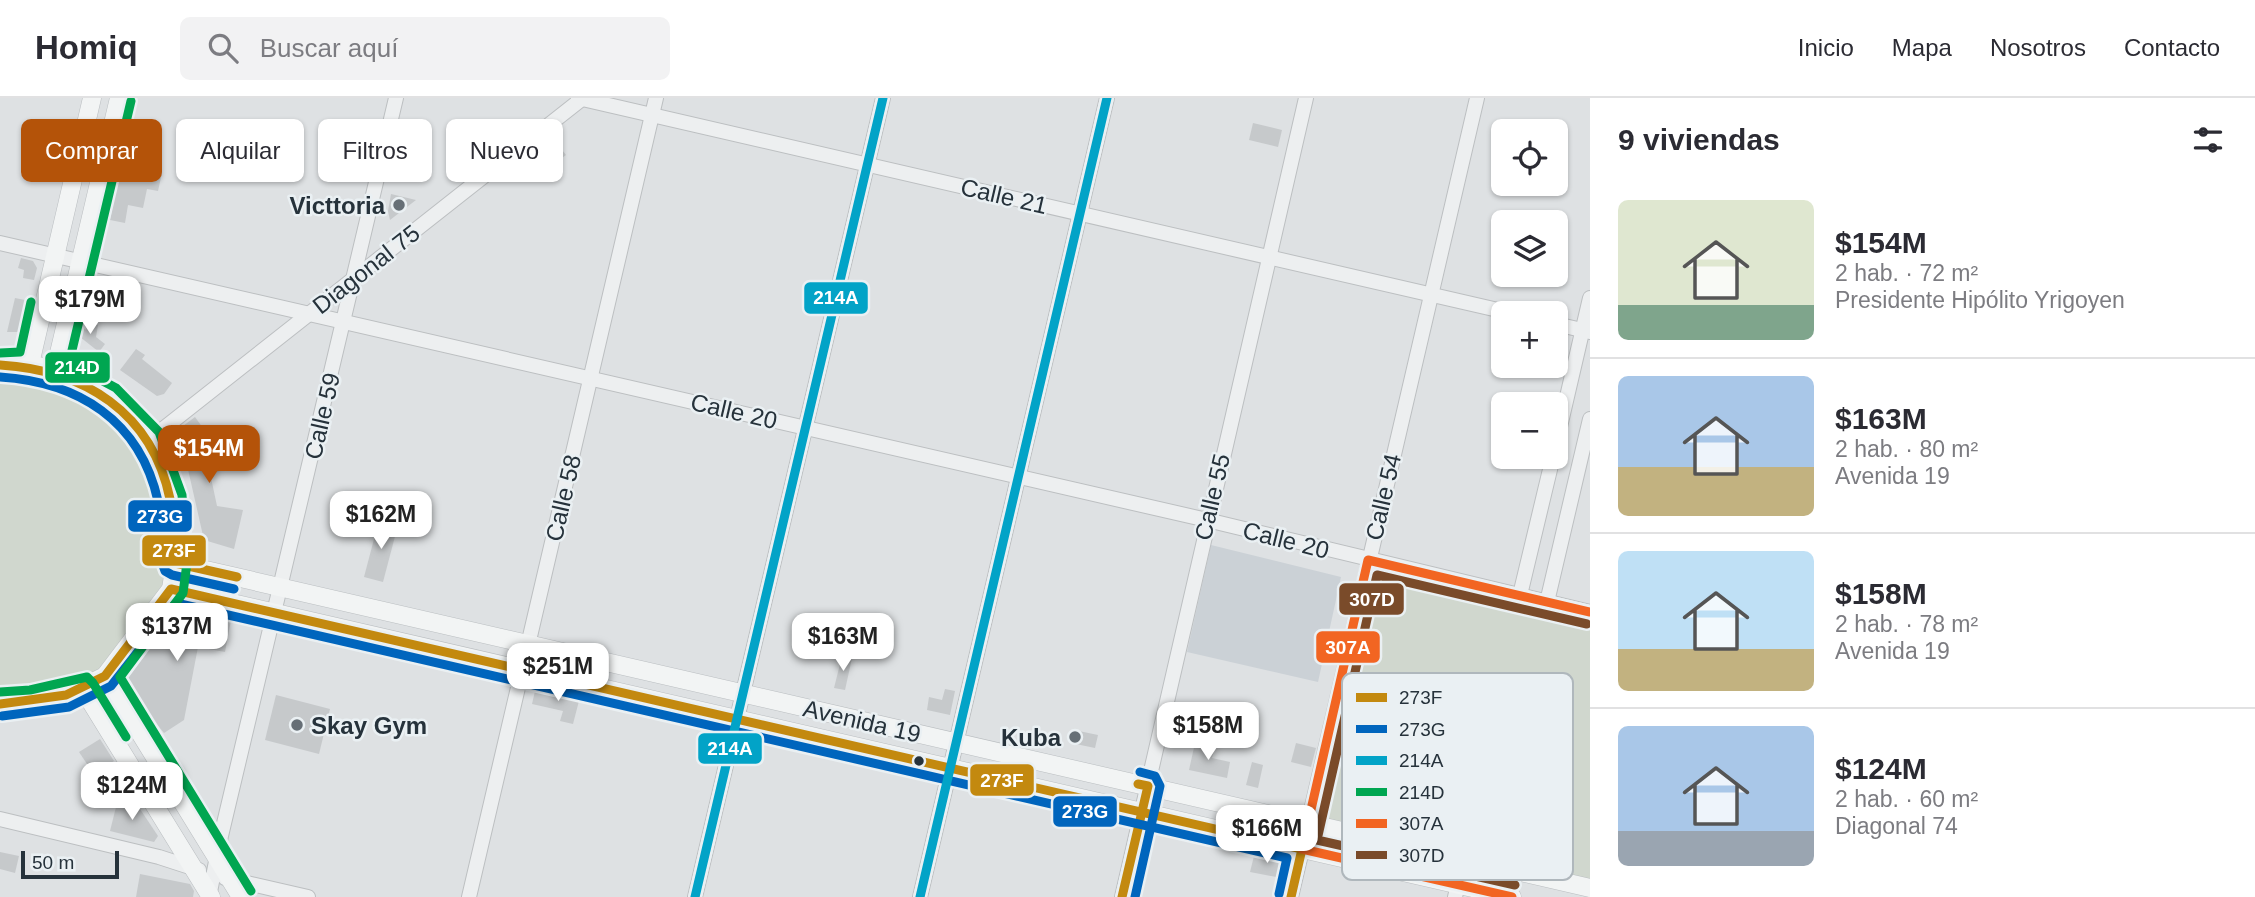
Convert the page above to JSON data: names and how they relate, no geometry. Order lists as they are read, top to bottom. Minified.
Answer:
{"streets":{"main road":["Avenida 19"],"street":["Calle 21","Diagonal 75","Calle 20","Calle 59","Calle 55","Calle 54","Calle 58"]},"crossings":[["Calle 21","Diagonal 75"],["Calle 21","Calle 55"],["Calle 21","Calle 54"],["Calle 21","Calle 58"],["Diagonal 75","Calle 20"],["Diagonal 75","Calle 59"],["Calle 20","Calle 59"],["Calle 20","Calle 55"],["Calle 20","Calle 54"],["Calle 20","Calle 58"],["Calle 59","Avenida 19"],["Calle 55","Avenida 19"],["Calle 54","Avenida 19"],["Calle 58","Avenida 19"]],"places":["Victtoria","Skay Gym","Kuba"],"lines":["transit line 214A","transit line 214D","transit line 273F","transit line 273G","transit line 307A","transit line 307D"],"legend":["273F","273G","214A","214D","307A","307D"],"scale_bar":"50 m","page":{"header":"Homiq","search":"Buscar aquí","nav":["Inicio","Mapa","Nosotros","Contacto"],"heading":"9 viviendas","map_buttons":["+","−"],"chip":["Comprar","Alquilar","Filtros","Nuevo"],"list":[{"name":"$154M","note":"2 hab. · 72 m² · Presidente Hipólito Yrigoyen"},{"name":"$163M","note":"2 hab. · 80 m² · Avenida 19"},{"name":"$158M","note":"2 hab. · 78 m² · Avenida 19"},{"name":"$124M","note":"2 hab. · 60 m² · Diagonal 74"}],"price":["$179M","$154M","$162M","$137M","$163M","$251M","$158M","$124M","$166M"],"scale":"50 m"}}
